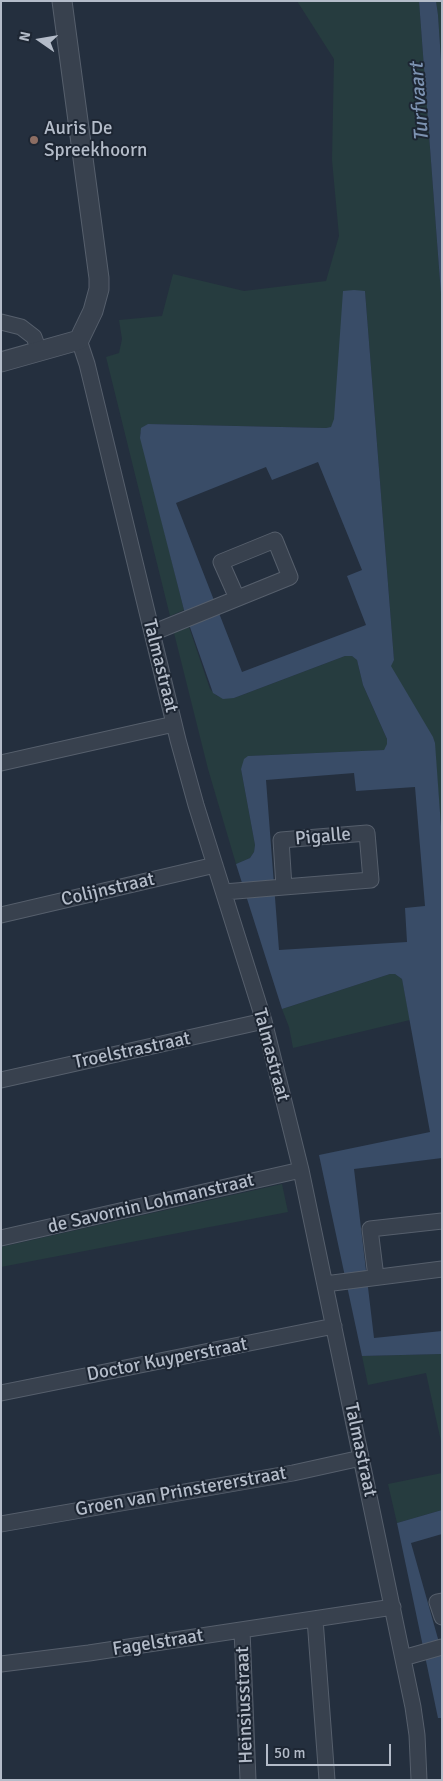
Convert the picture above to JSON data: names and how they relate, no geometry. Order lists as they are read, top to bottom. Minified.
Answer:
{"streets":{"street":["Talmastraat","Pigalle","Colijnstraat","Troelstrastraat","de Savornin Lohmanstraat","Doctor Kuyperstraat","Groen van Prinstererstraat","Fagelstraat","Heinsiusstraat"]},"crossings":[["Talmastraat","Pigalle"],["Talmastraat","Colijnstraat"],["Talmastraat","Troelstrastraat"],["Talmastraat","de Savornin Lohmanstraat"],["Talmastraat","Doctor Kuyperstraat"],["Talmastraat","Groen van Prinstererstraat"],["Talmastraat","Fagelstraat"],["Fagelstraat","Heinsiusstraat"]],"water":["Turfvaart"],"places":["Auris De Spreekhoorn"],"scale_bar":"50 m","north":"left"}
